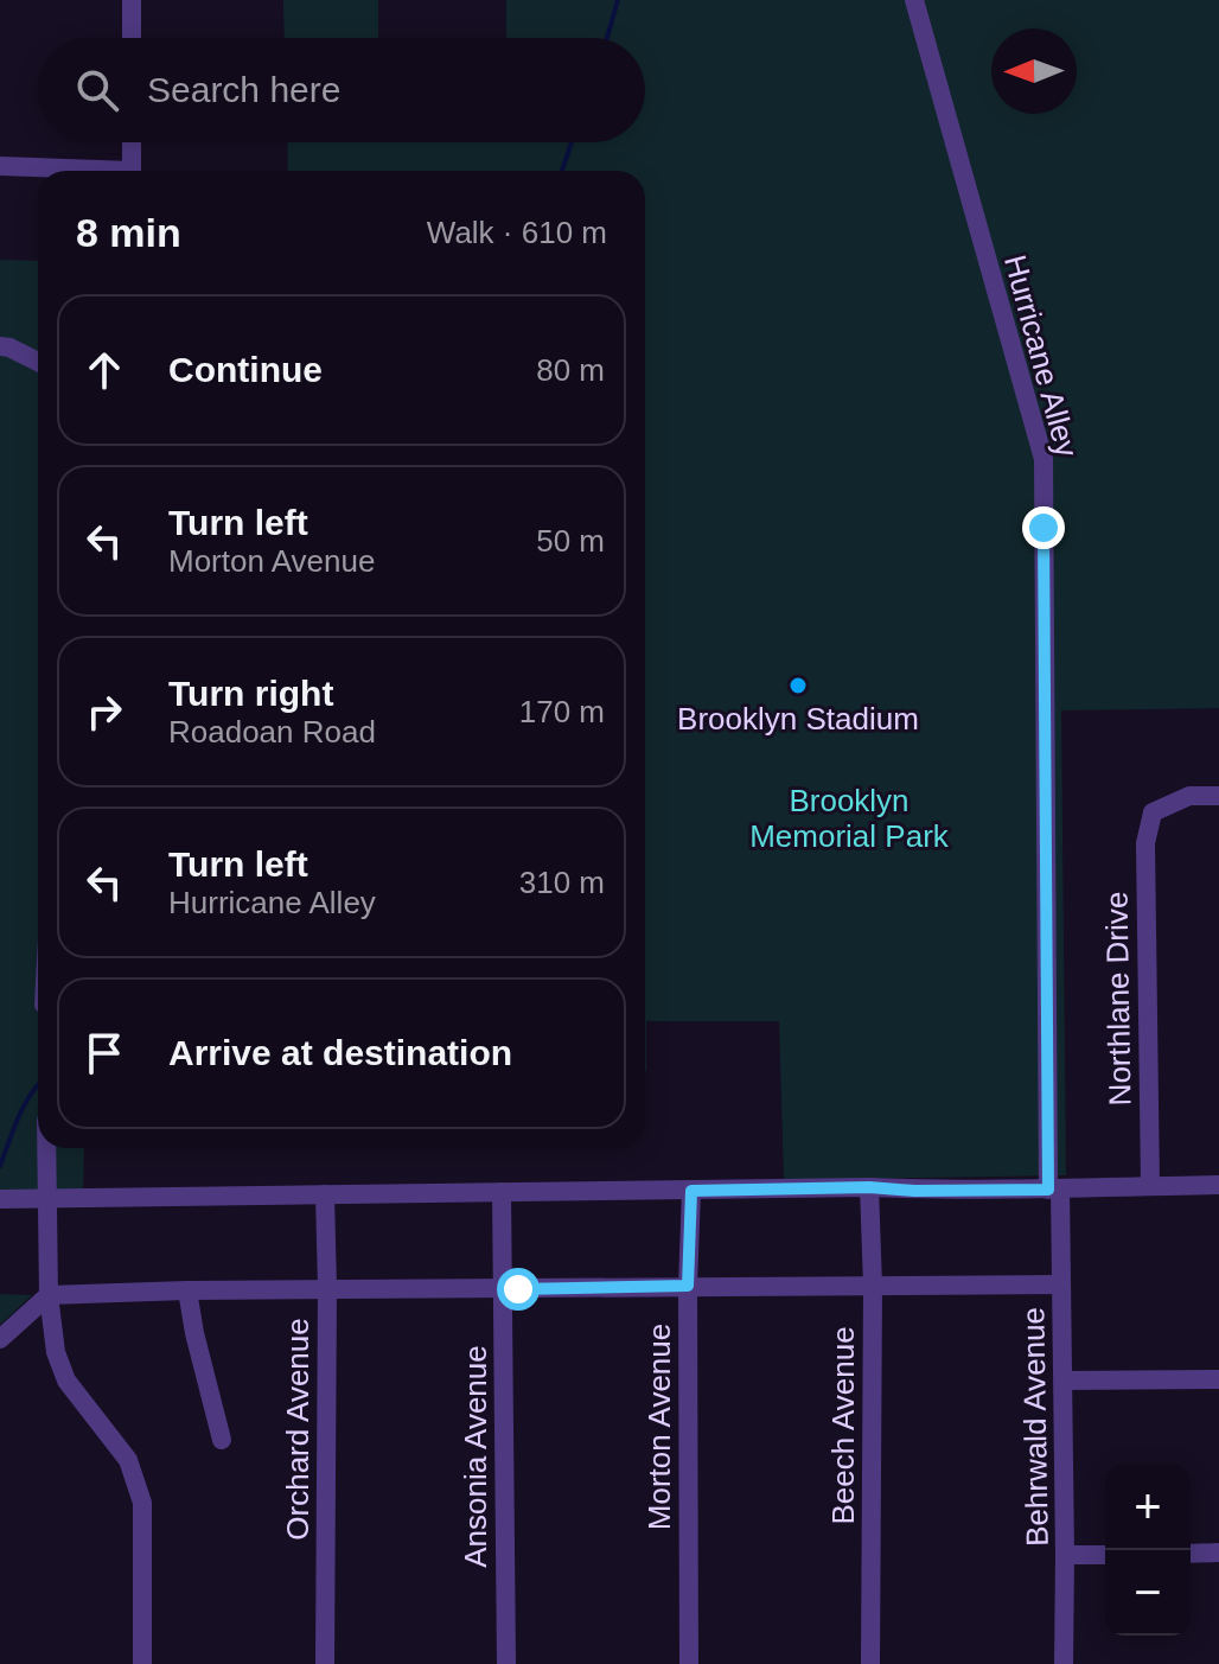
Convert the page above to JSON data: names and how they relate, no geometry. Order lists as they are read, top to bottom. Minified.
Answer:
{"streets":{"street":["Hurricane Alley","Northlane Drive","Beech Avenue","Morton Avenue","Behrwald Avenue","Orchard Avenue","Ansonia Avenue"]},"crossings":[["Hurricane Alley","Behrwald Avenue"]],"parks":["Brooklyn Memorial Park"],"places":["Brooklyn Stadium"],"north":"left","page":{"search":"Search here","heading":["8 min","Walk · 610 m"],"list":[["Continue","80 m"],["Turn left","Morton Avenue","50 m"],["Turn right","Roadoan Road","170 m"],["Turn left","Hurricane Alley","310 m"],"Arrive at destination"],"map_buttons":["+","−"]}}
